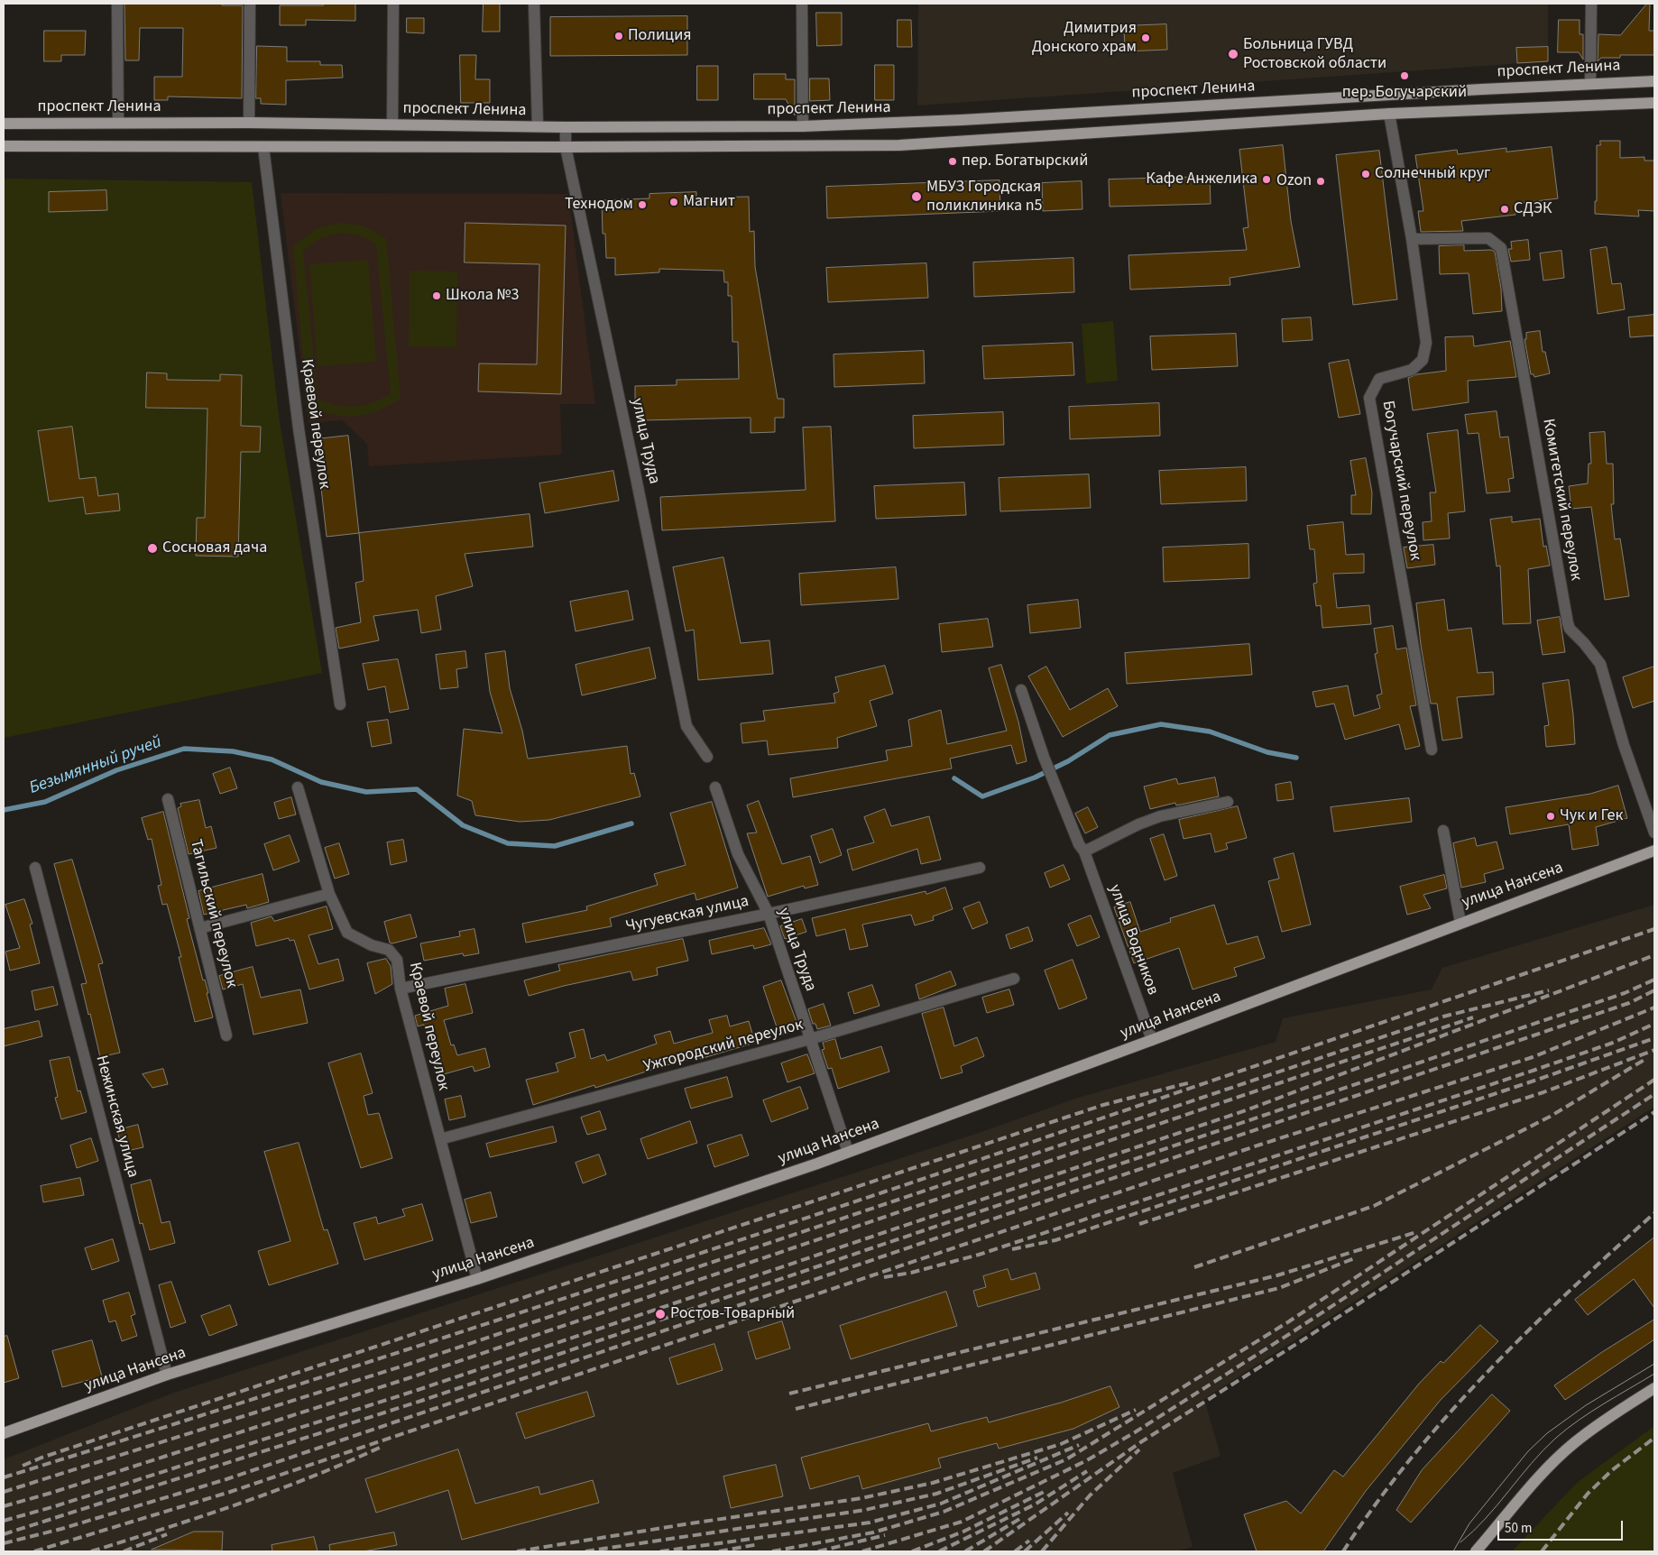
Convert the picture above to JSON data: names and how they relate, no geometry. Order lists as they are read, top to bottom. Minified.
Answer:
{"streets":{"main road":["проспект Ленина","улица Нансена"],"street":["Краевой переулок","улица Труда","Богучарский переулок","Комитетский переулок","Тагильский переулок","Чугуевская улица","улица Водников","Ужгородский переулок","Нежинская улица"]},"crossings":[["проспект Ленина","улица Труда"],["Краевой переулок","улица Нансена"],["Краевой переулок","Чугуевская улица"],["Краевой переулок","Ужгородский переулок"],["улица Труда","улица Нансена"],["улица Труда","Чугуевская улица"],["улица Труда","Ужгородский переулок"],["Богучарский переулок","Комитетский переулок"],["улица Нансена","улица Водников"],["улица Нансена","Нежинская улица"]],"water":["Безымянный ручей"],"places":["Полиция","Димитрия Донского храм","Больница ГУВД Ростовской области","пер. Богучарский","пер. Богатырский","Солнечный круг","Кафе Анжелика","Ozon","МБУЗ Городская поликлиника n5","Магнит","Технодом","СДЭК","Школа №3","Сосновая дача","Чук и Гек","Ростов-Товарный"],"scale_bar":"50 m"}
